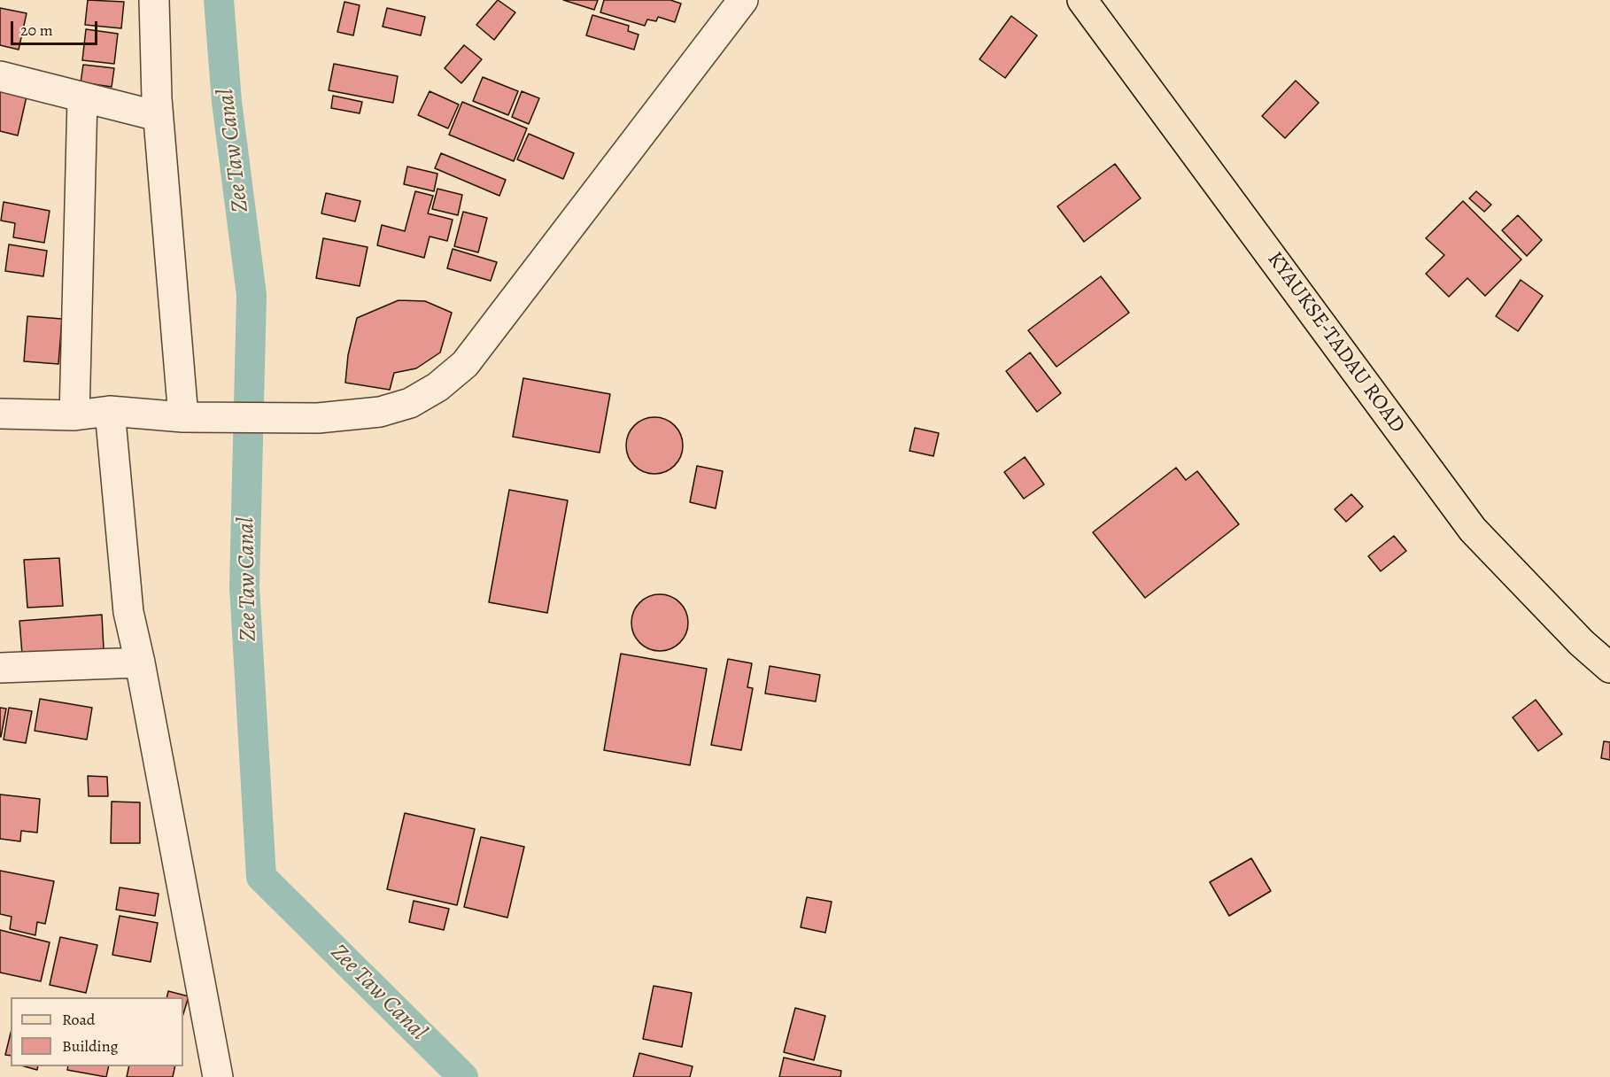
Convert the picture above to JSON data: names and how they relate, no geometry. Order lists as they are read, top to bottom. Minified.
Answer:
{"streets":{"main road":["KYAUKSE-TADAU ROAD"]},"water":["Zee Taw Canal"],"legend":["Road","Building"],"scale_bar":"20 m"}
